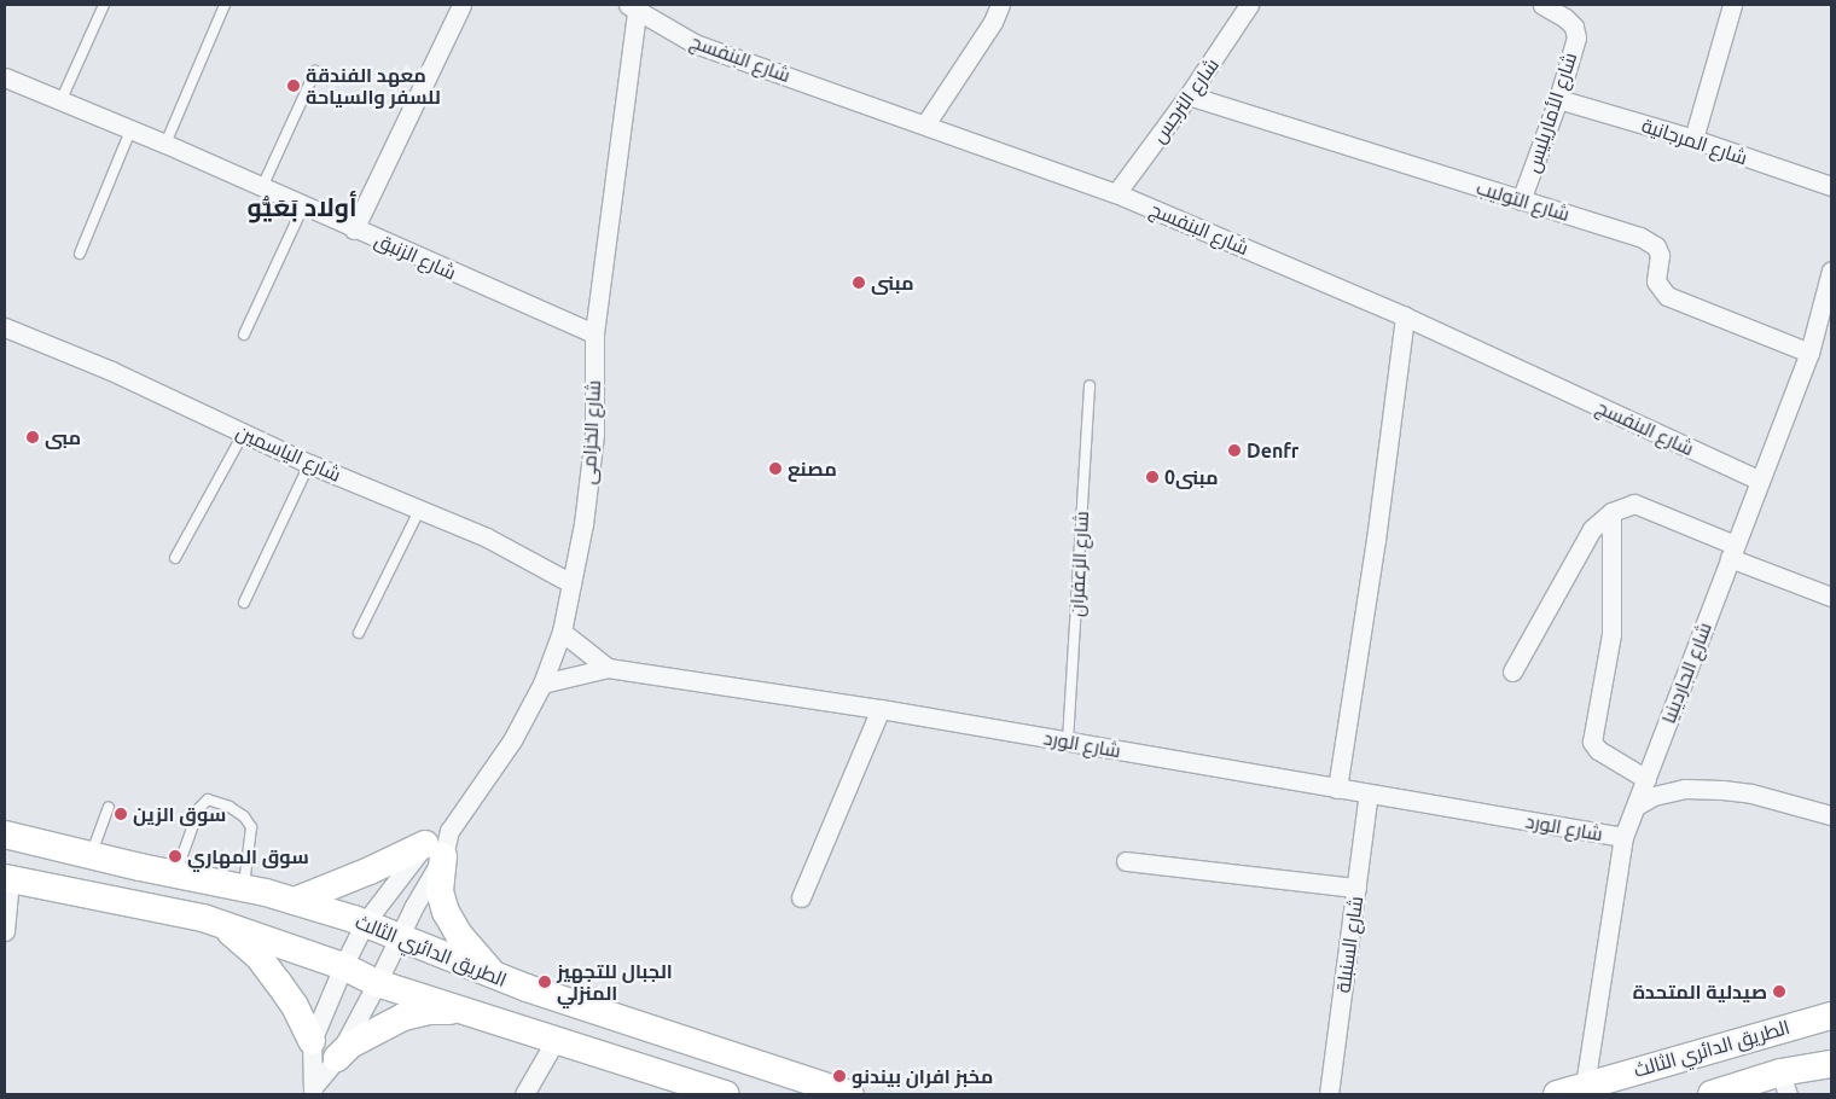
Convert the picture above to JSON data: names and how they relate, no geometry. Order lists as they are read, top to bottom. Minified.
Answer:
{"streets":{"main road":["الطريق الدائري الثالث"],"street":["شارع البنفسج","شارع النرجس","شارع الأماريليس","شارع المرجانية","شارع التوليب","شارع الزنبق","شارع الخزامى","شارع الياسمين","شارع الجاردينيا","شارع الورد","شارع السنبلة"],"lane":["شارع الزعفران"]},"crossings":[["شارع البنفسج","شارع النرجس"],["شارع البنفسج","شارع الخزامى"],["شارع البنفسج","شارع الجاردينيا"],["شارع النرجس","شارع التوليب"],["شارع الأماريليس","شارع المرجانية"],["شارع الأماريليس","شارع التوليب"],["شارع التوليب","شارع الجاردينيا"],["شارع الزنبق","شارع الخزامى"],["شارع الخزامى","شارع الياسمين"],["شارع الخزامى","شارع الورد"],["شارع الزعفران","شارع الورد"],["شارع الجاردينيا","شارع الورد"],["شارع الجاردينيا","الطريق الدائري الثالث"],["شارع الورد","شارع السنبلة"]],"districts":["أولاد بَعَيُّو"],"places":["معهد الفندقة للسفر والسياحة","مبنى","مبى","Denfr","مصنع","مبنى0","سوق الزين","سوق المهاري","الجبال للتجهيز المنزلي","صيدلية المتحدة","مخبز افران بيندنو"]}
